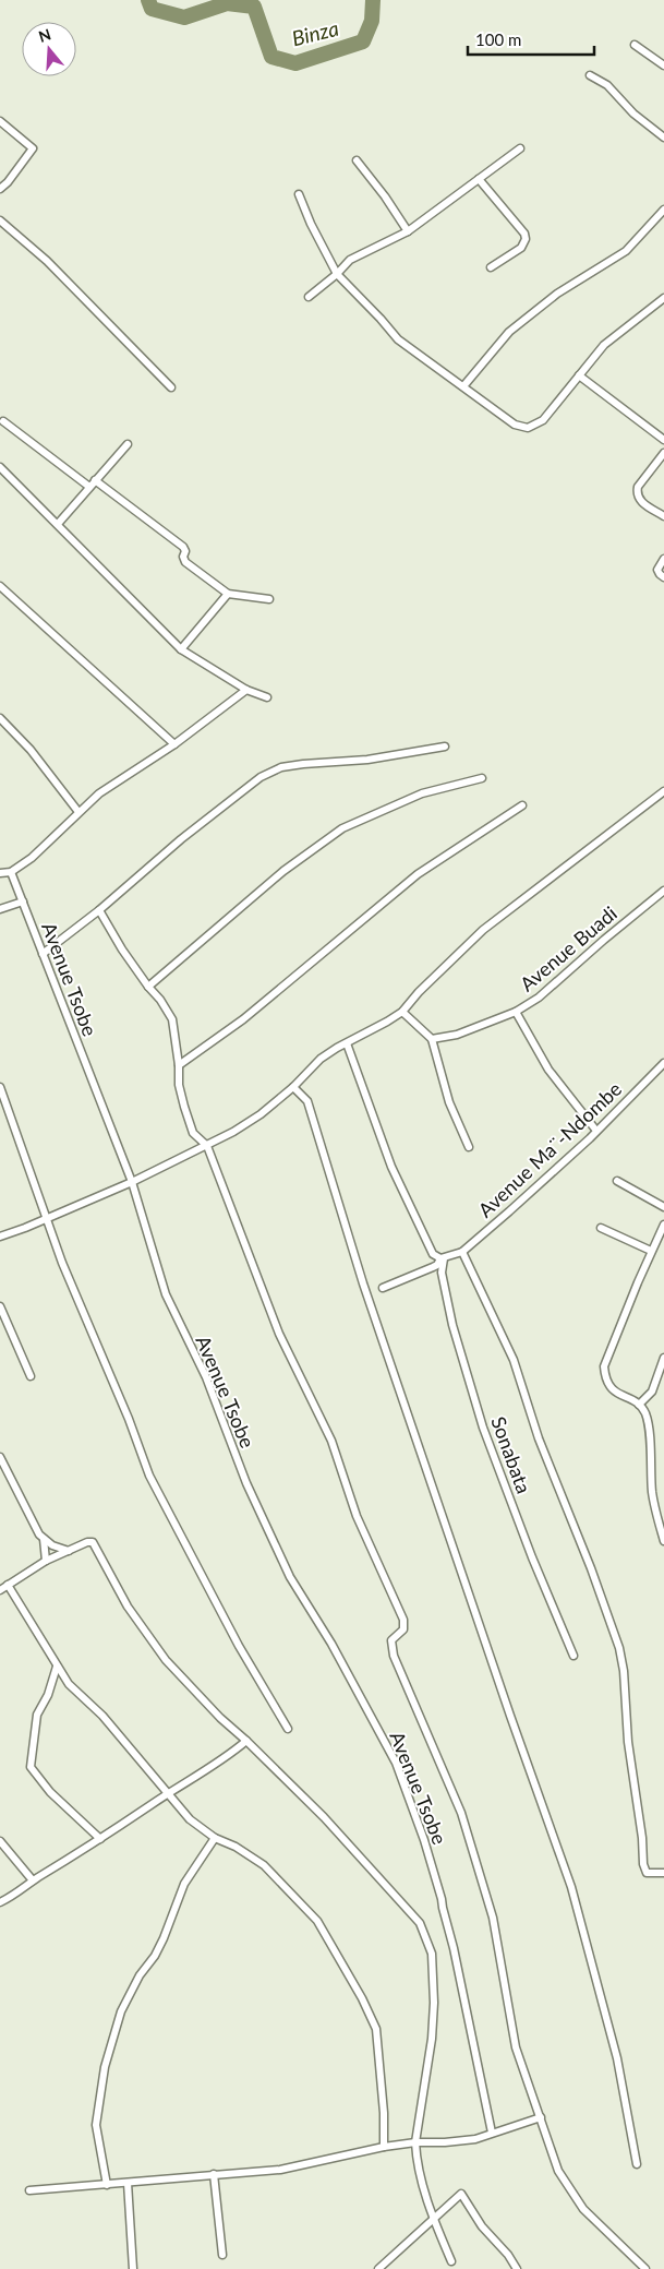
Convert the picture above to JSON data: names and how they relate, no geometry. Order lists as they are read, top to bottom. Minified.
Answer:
{"streets":{"street":["Avenue Buadi","Avenue Tsobe","Avenue Ma¨-Ndombe","Sonabata"]},"water":["Binza"],"scale_bar":"100 m","north":"top"}
